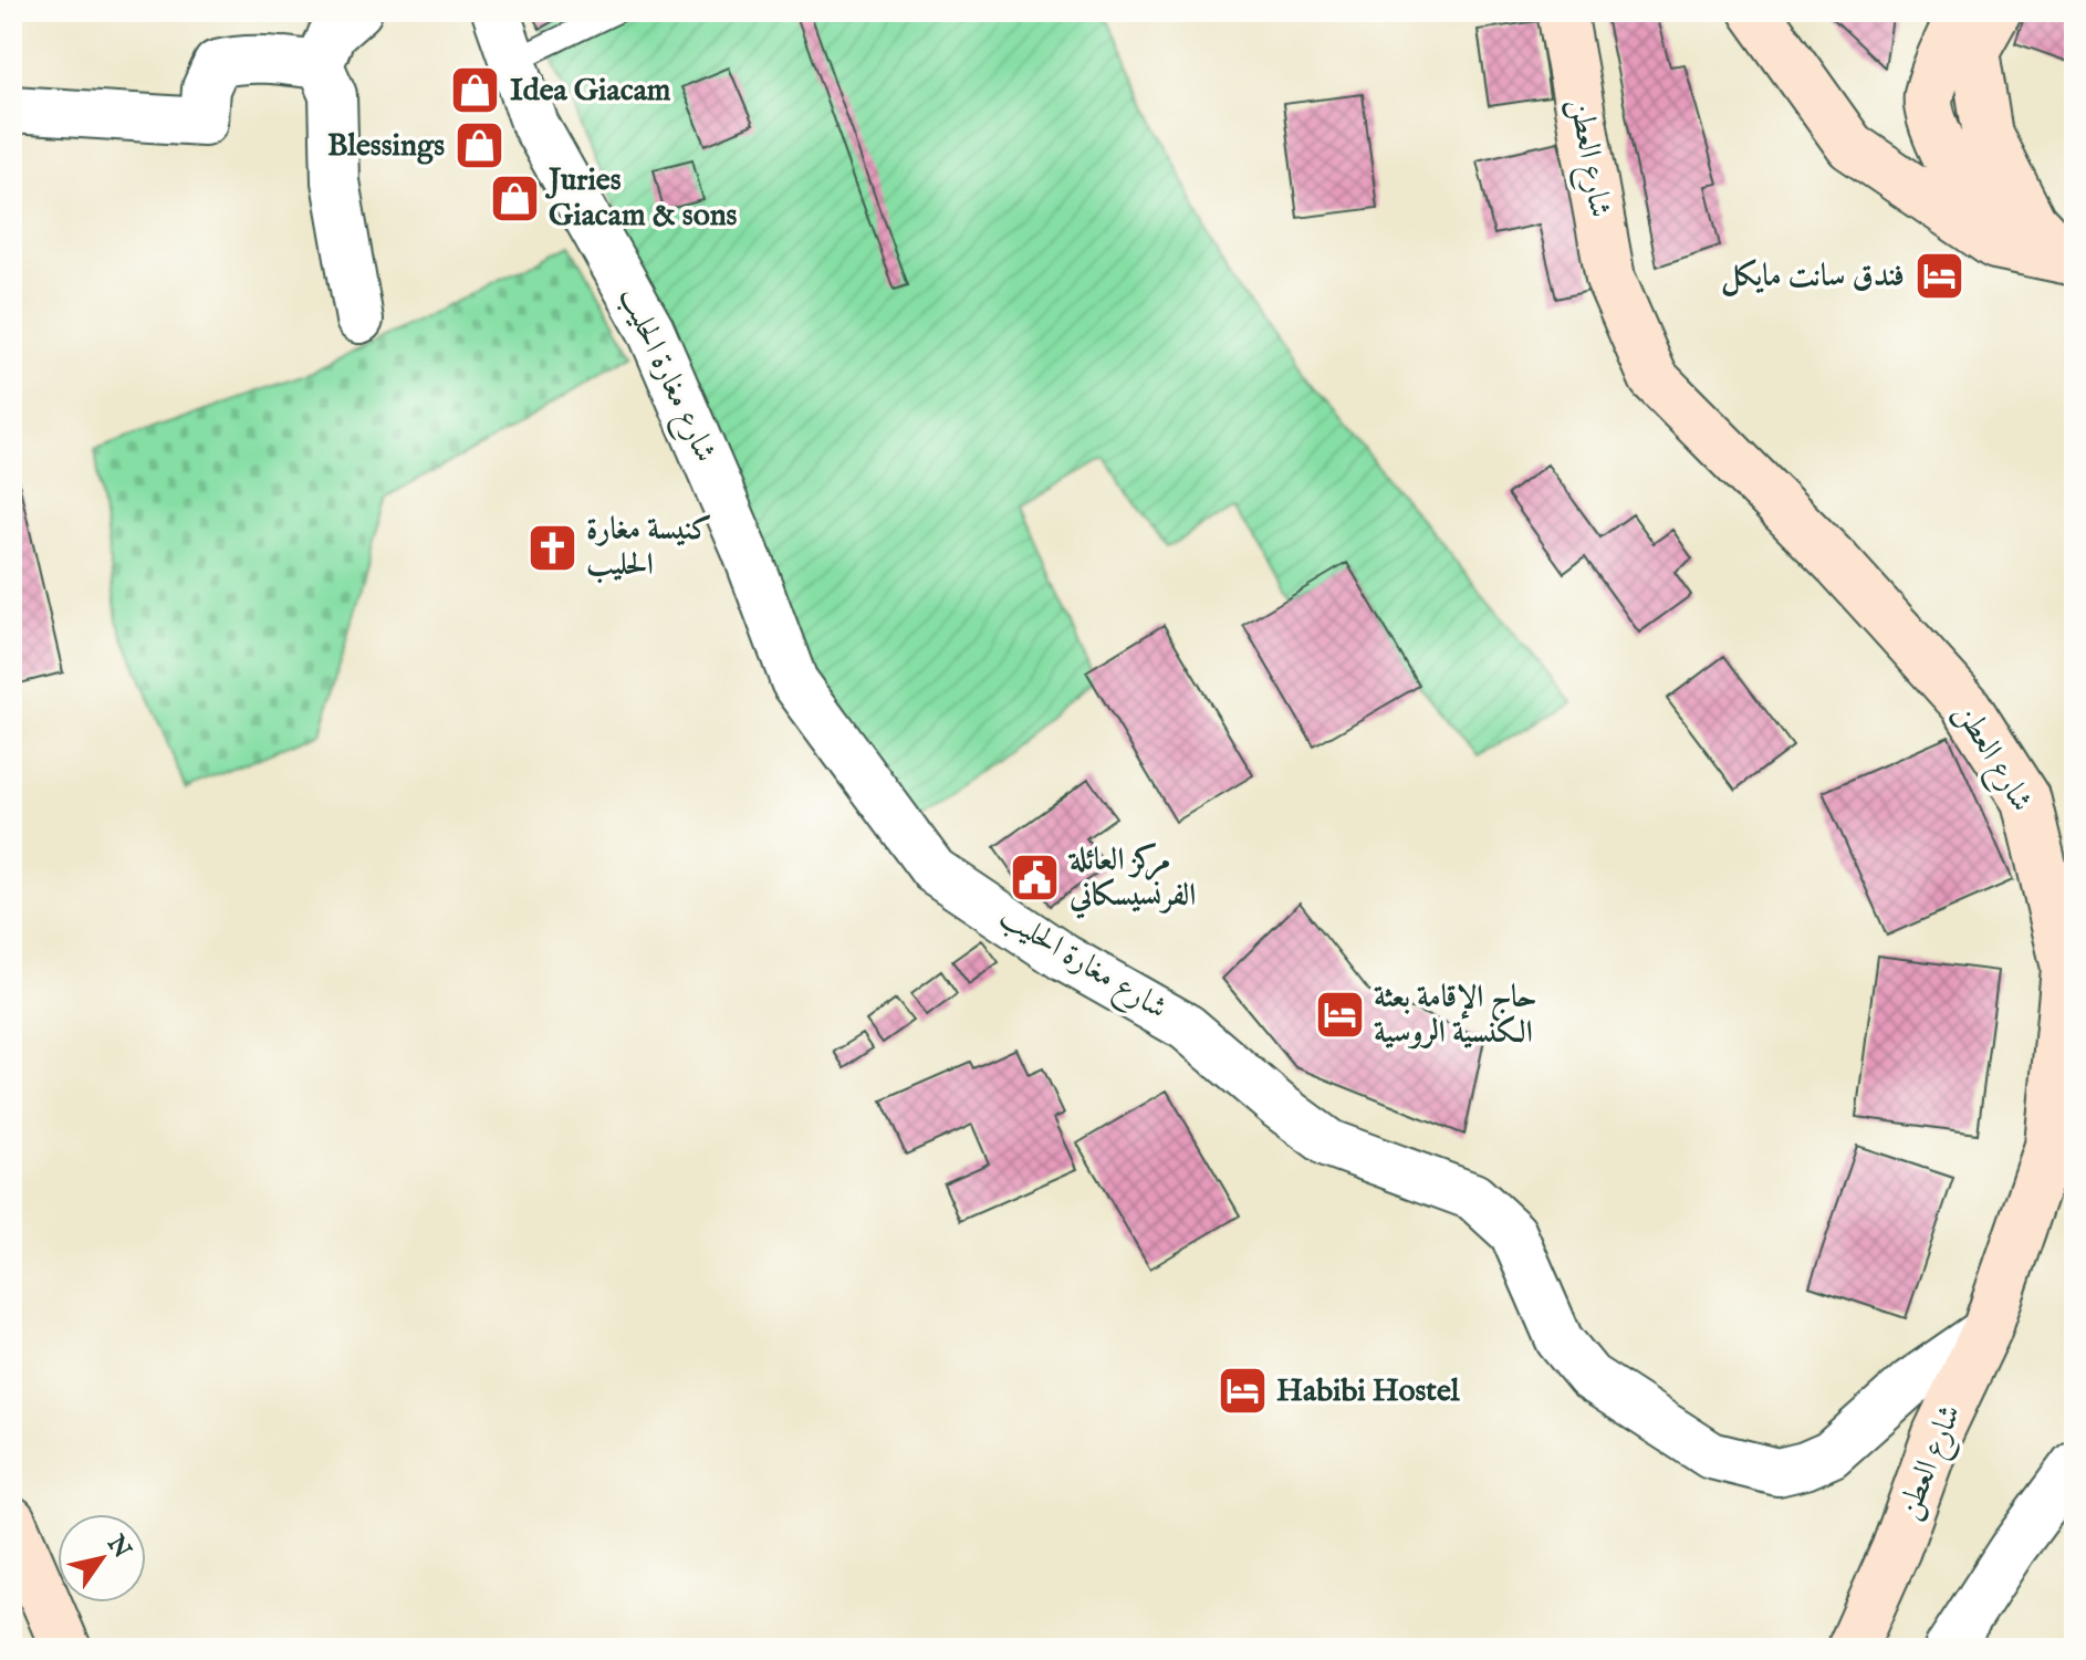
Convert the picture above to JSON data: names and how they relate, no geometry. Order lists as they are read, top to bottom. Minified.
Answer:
{"streets":{"street":["شارع العطن","شارع مغارة الحليب"]},"crossings":[["شارع العطن","شارع مغارة الحليب"]],"places":{"shop":["Idea Giacam","Blessings","Juries Giacam & sons"],"hotel":["فندق سانت مايكل","حاج الإقامة بعثة الكنسية الروسية","Habibi Hostel"],"church":["كنيسة مغارة الحليب"],"public building":["مركز العائلة الفرنسيسكاني"]},"north":"top right"}
